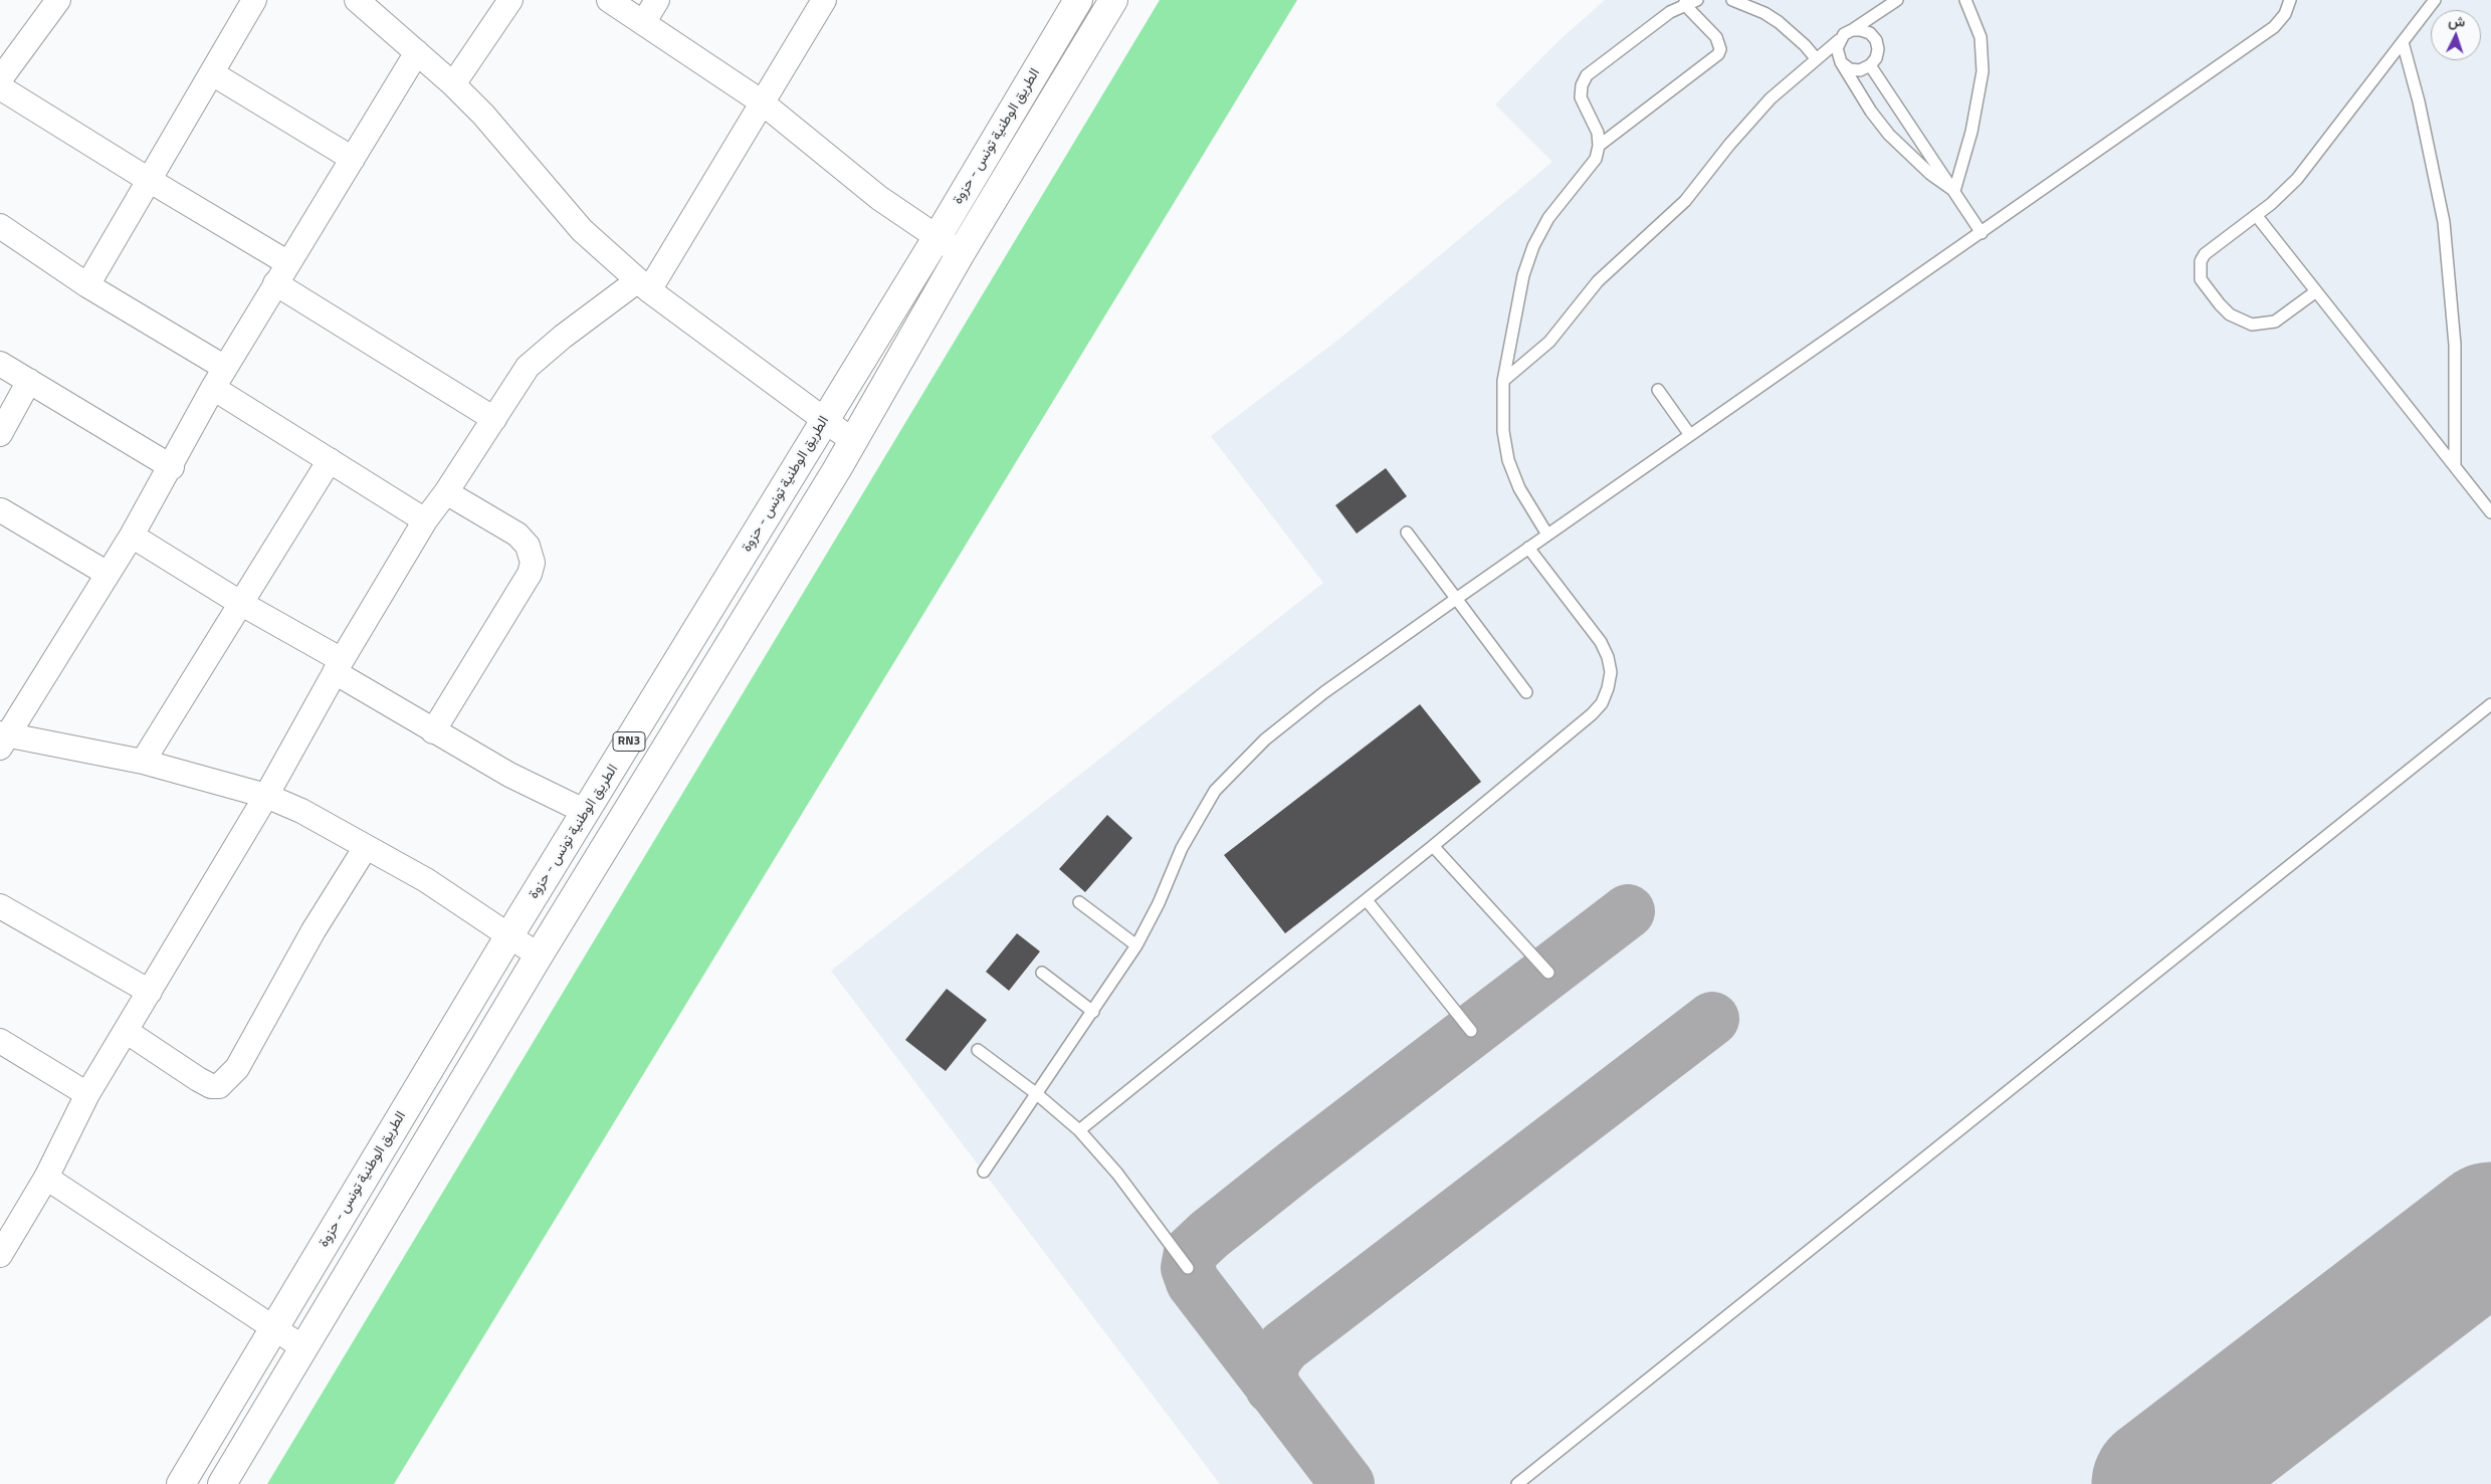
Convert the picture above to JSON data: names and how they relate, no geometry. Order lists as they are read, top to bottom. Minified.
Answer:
{"streets":{"main road":["الطريق الوطنية تونس - حزوة","RN3"]},"north":"top"}
